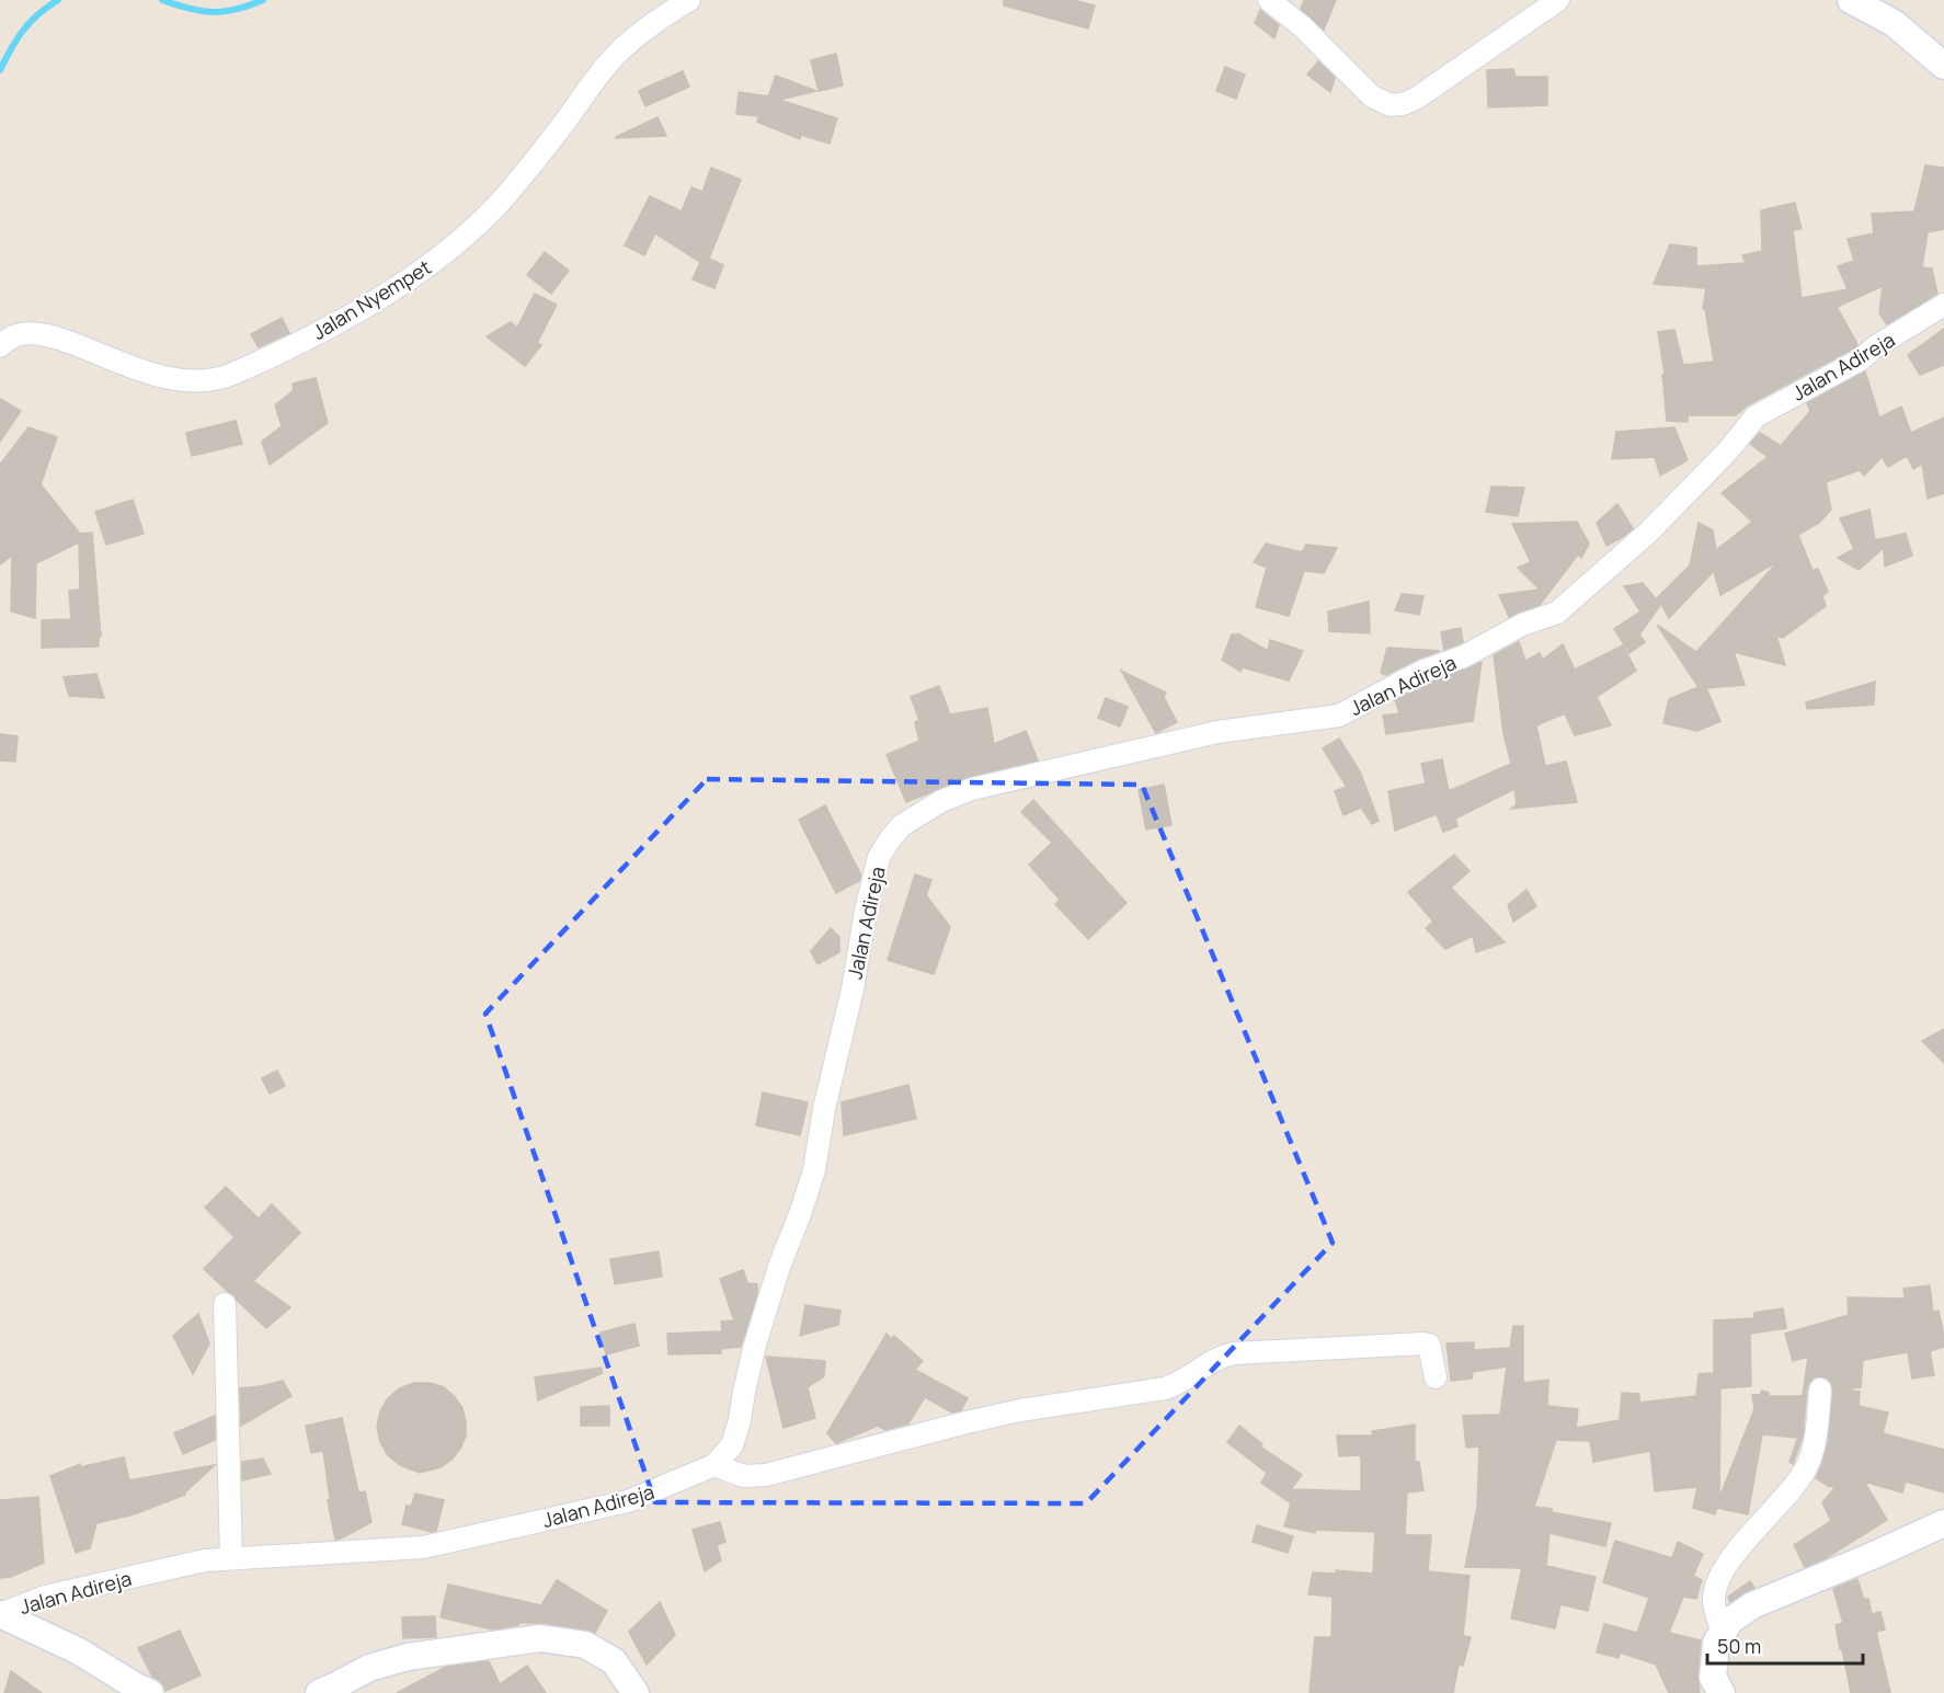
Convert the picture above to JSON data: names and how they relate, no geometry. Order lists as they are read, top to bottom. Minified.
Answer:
{"streets":{"street":["Jalan Nyempet","Jalan Adireja"]},"scale_bar":"50 m"}
